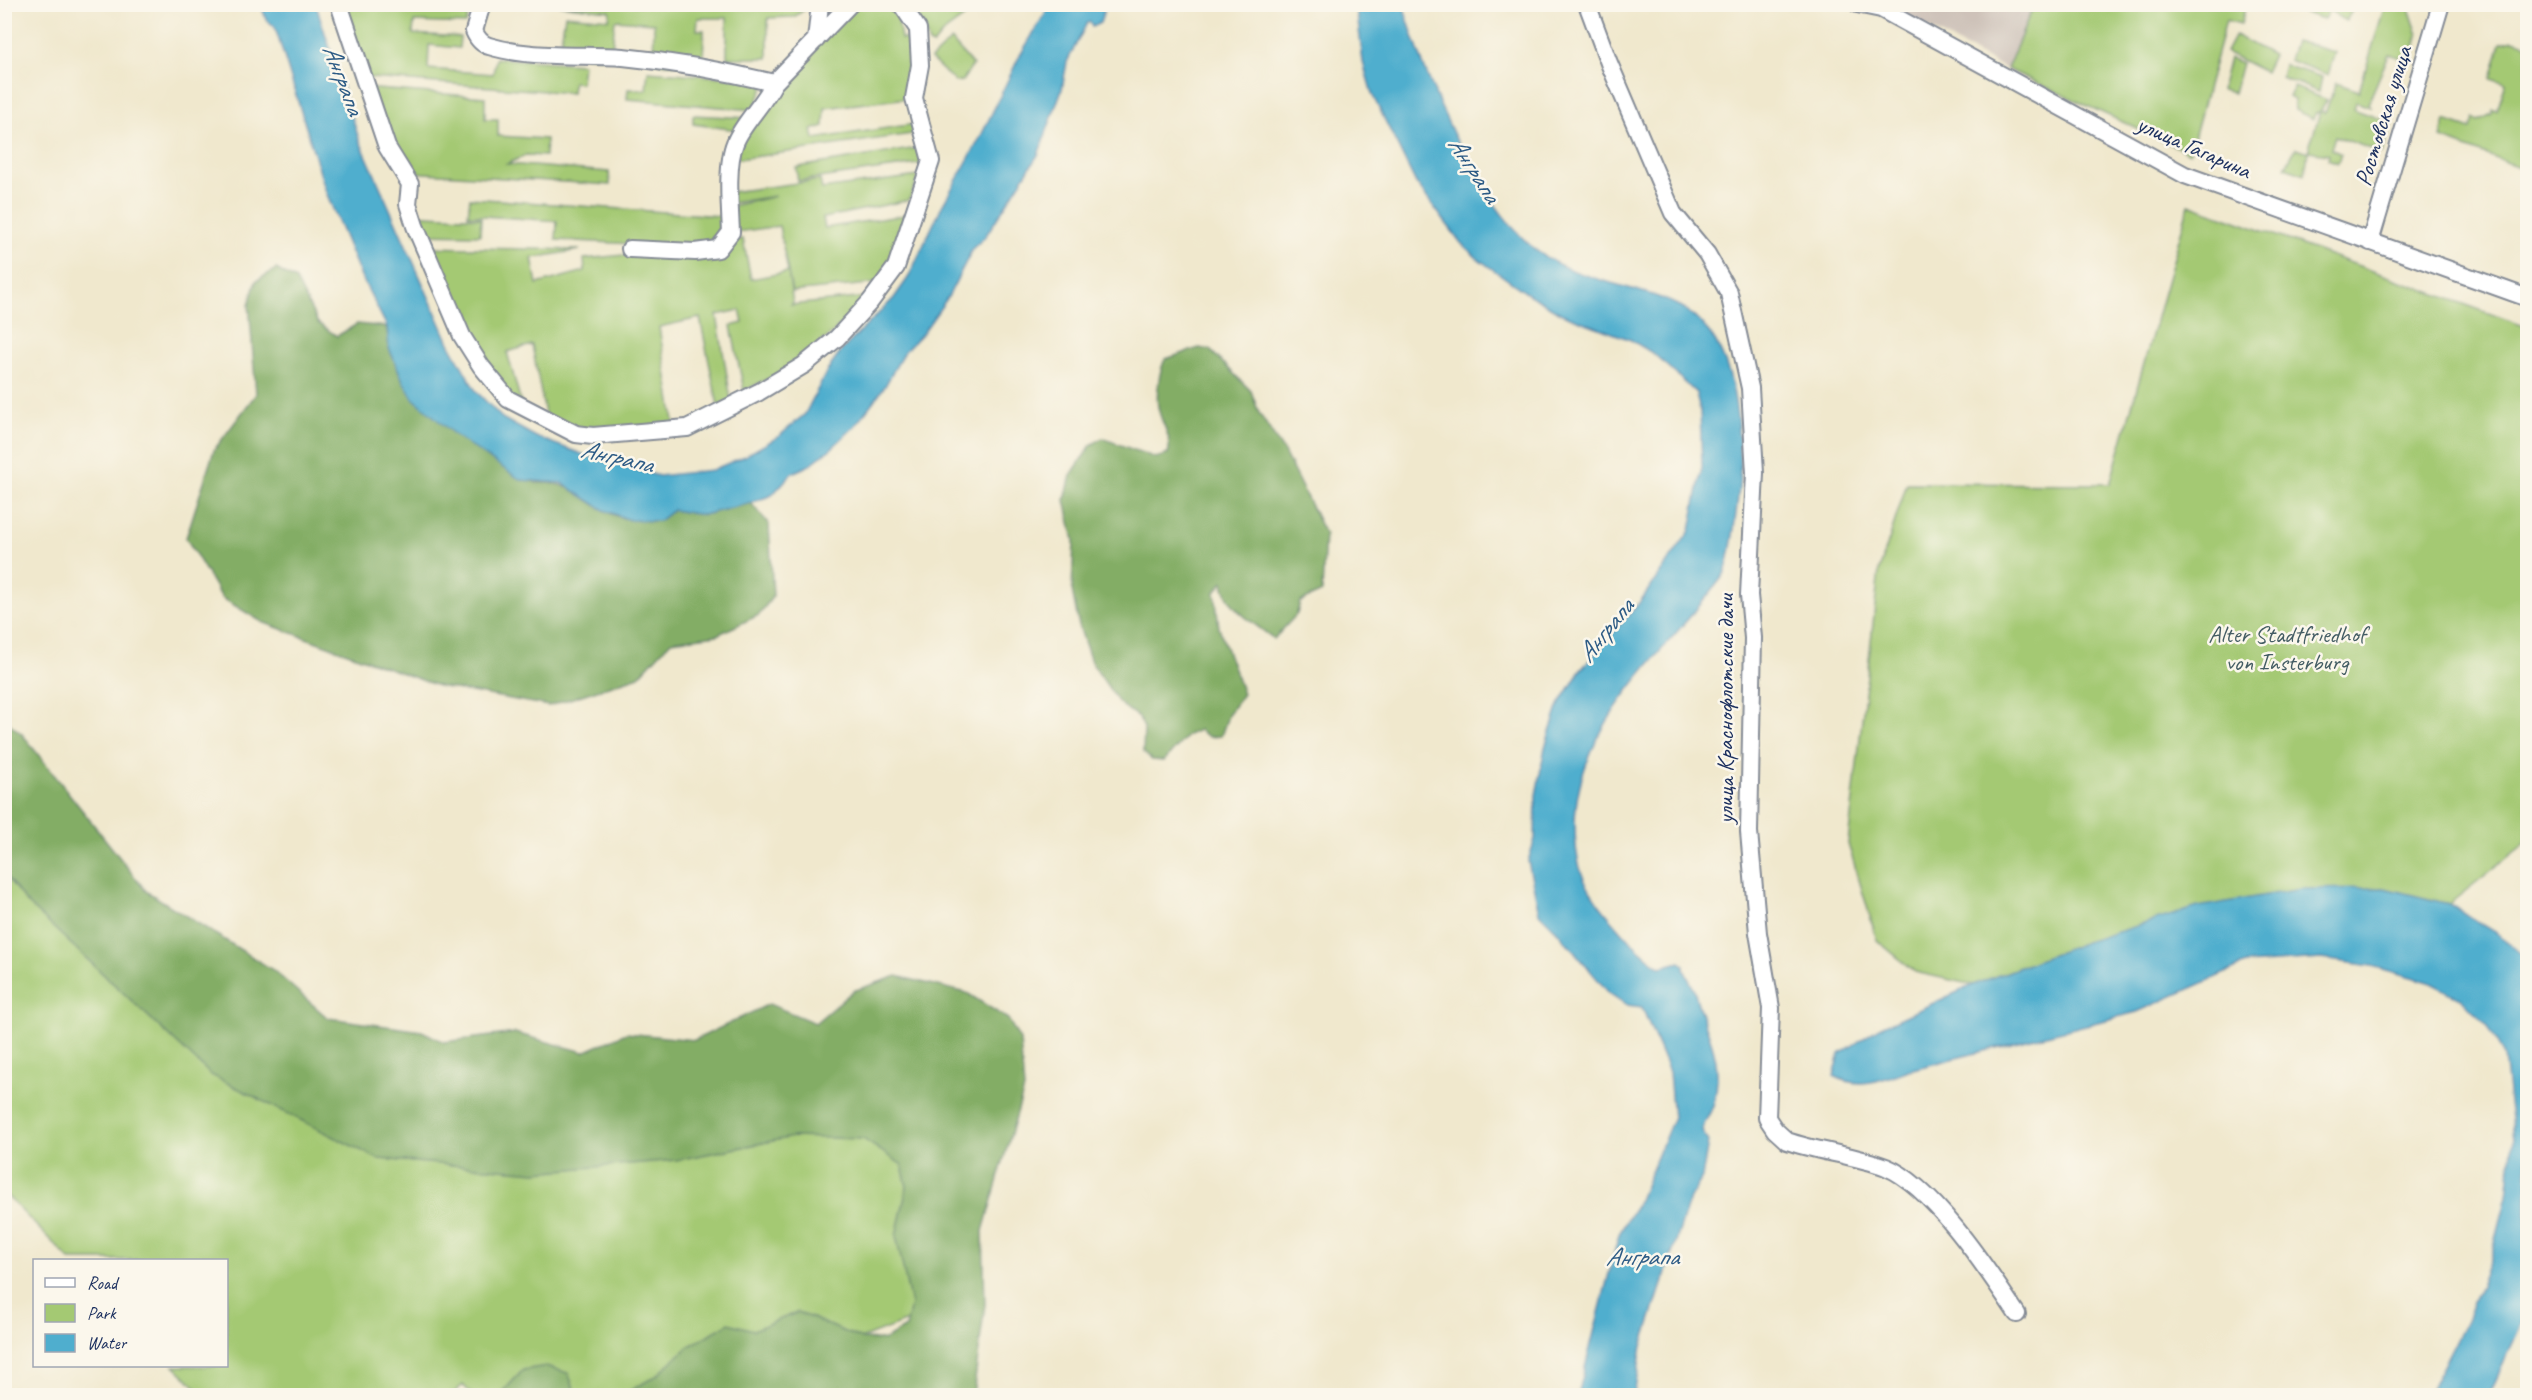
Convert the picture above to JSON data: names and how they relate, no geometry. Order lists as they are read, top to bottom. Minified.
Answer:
{"streets":{"street":["Ростовская улица","улица Гагарина","улица Краснофлотские дачи"]},"crossings":[["Ростовская улица","улица Гагарина"]],"water":["Анграпа"],"parks":["Alter Stadtfriedhof von Insterburg"],"legend":["Road","Park","Water"]}
